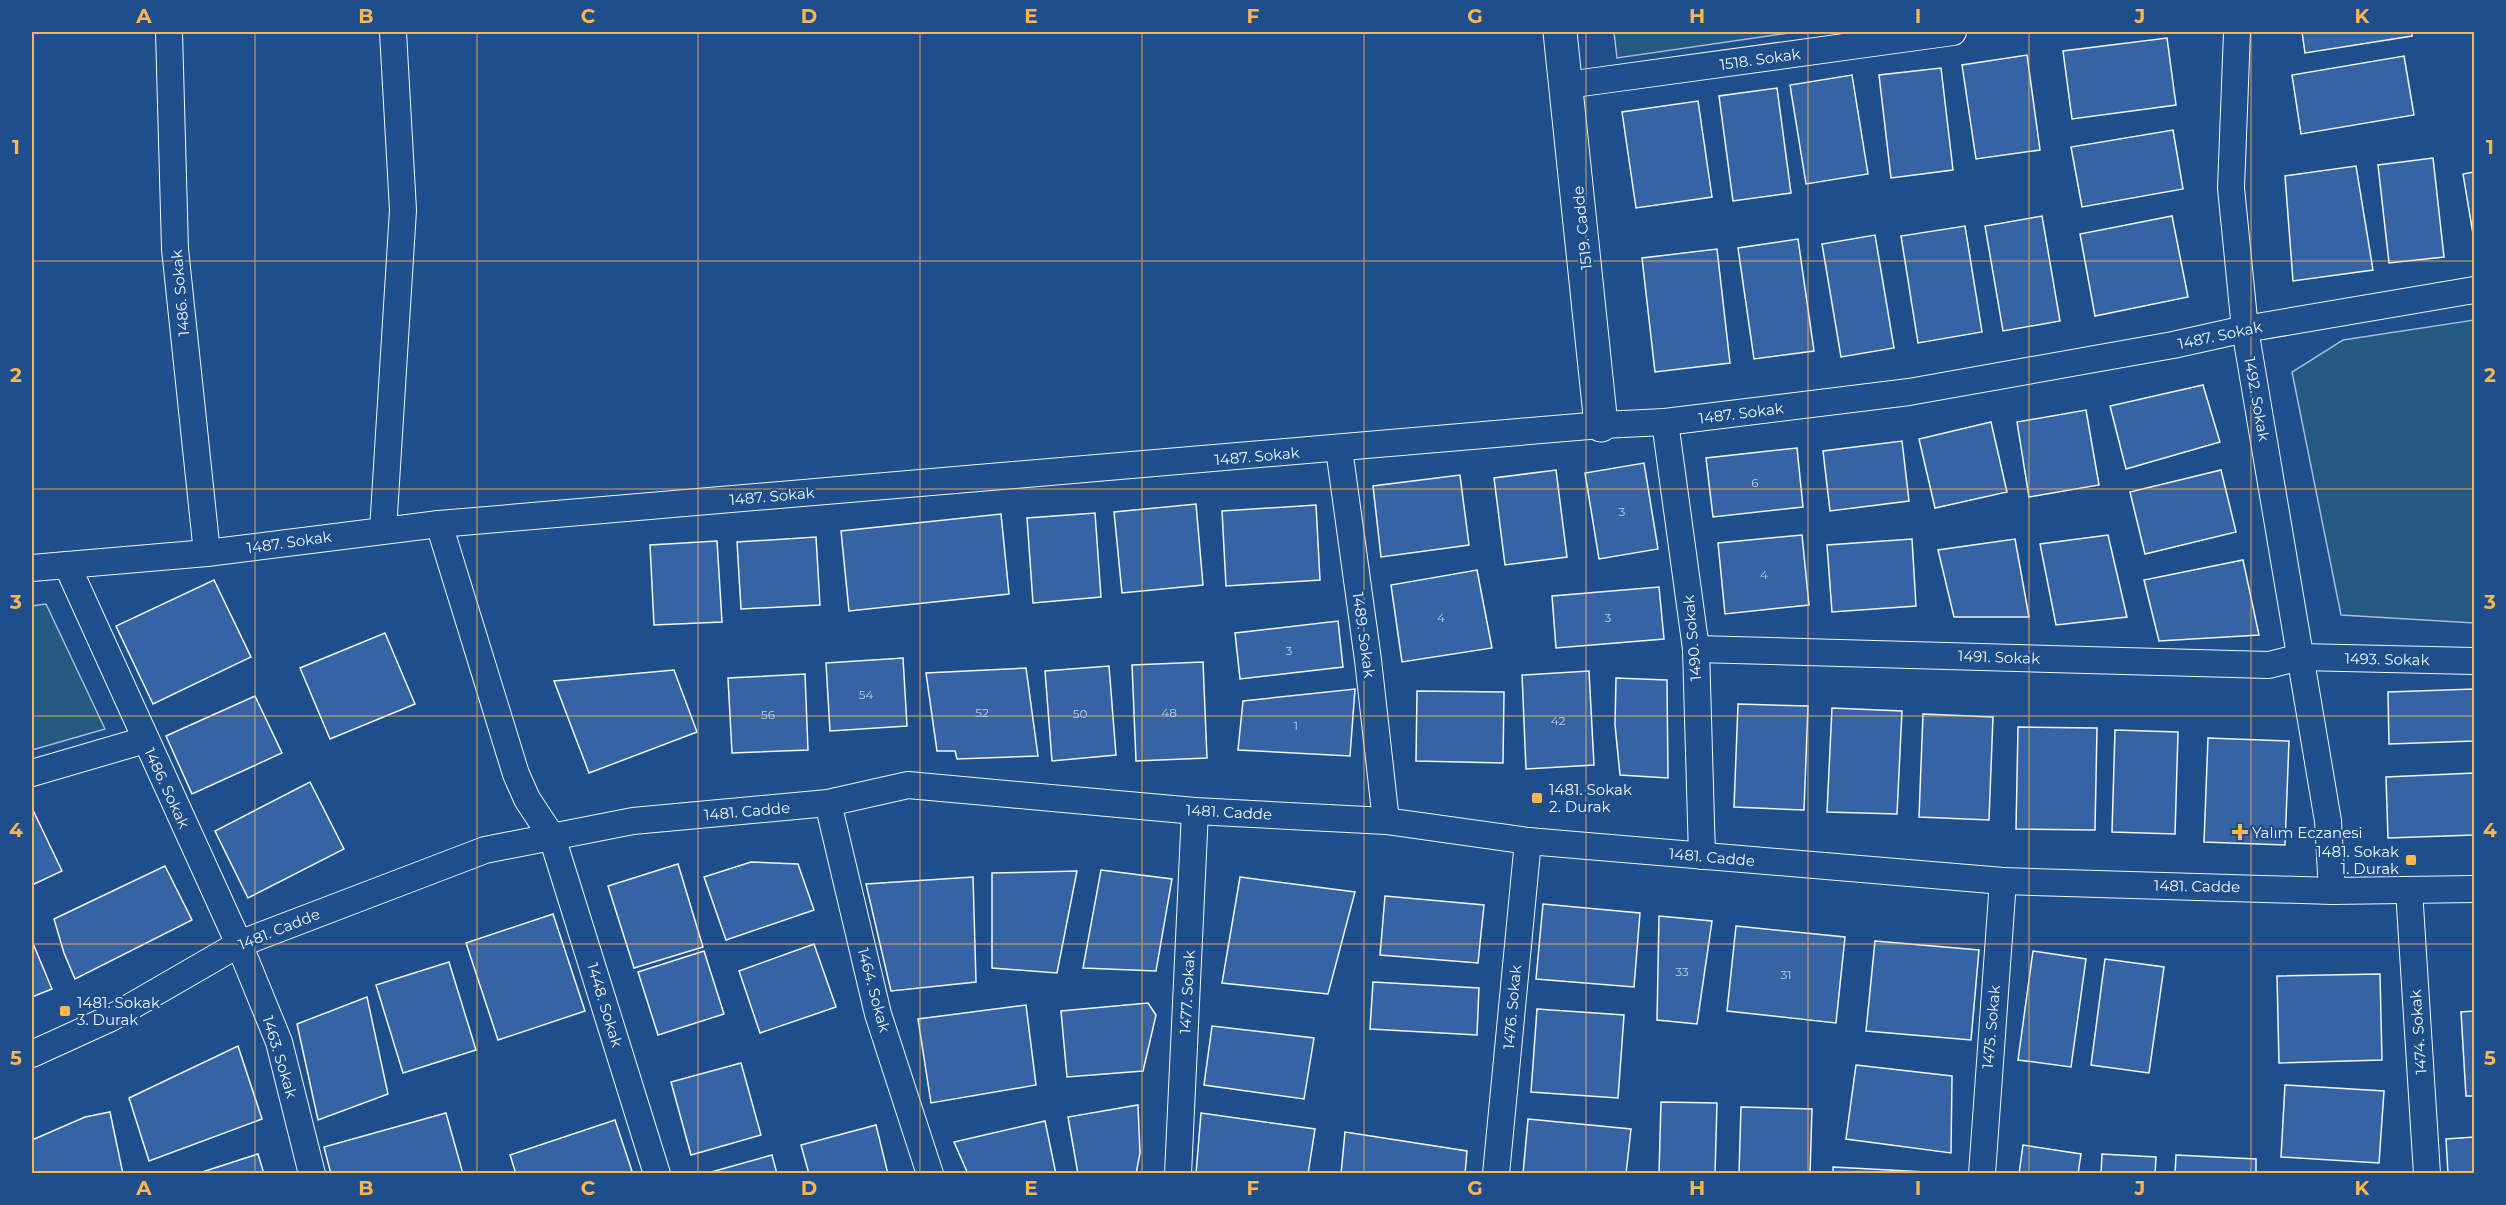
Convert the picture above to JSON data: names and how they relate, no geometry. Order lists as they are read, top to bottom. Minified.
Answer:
{"streets":{"street":["1518. Sokak","1519. Cadde","1486. Sokak","1487. Sokak","1492. Sokak","1489. Sokak","1490. Sokak","1491. Sokak","1493. Sokak","1481. Cadde","1464. Sokak","1477. Sokak","1448. Sokak","1476. Sokak","1475. Sokak","1474. Sokak","1463. Sokak"]},"crossings":[["1518. Sokak","1519. Cadde"],["1519. Cadde","1487. Sokak"],["1486. Sokak","1487. Sokak"],["1486. Sokak","1481. Cadde"],["1486. Sokak","1463. Sokak"],["1487. Sokak","1492. Sokak"],["1487. Sokak","1489. Sokak"],["1487. Sokak","1490. Sokak"],["1487. Sokak","1448. Sokak"],["1492. Sokak","1491. Sokak"],["1492. Sokak","1493. Sokak"],["1489. Sokak","1481. Cadde"],["1490. Sokak","1491. Sokak"],["1490. Sokak","1481. Cadde"],["1491. Sokak","1493. Sokak"],["1481. Cadde","1464. Sokak"],["1481. Cadde","1477. Sokak"],["1481. Cadde","1448. Sokak"],["1481. Cadde","1476. Sokak"],["1481. Cadde","1475. Sokak"],["1481. Cadde","1474. Sokak"],["1481. Cadde","1463. Sokak"]],"places":{"transit":["1481. Sokak 2. Durak","1481. Sokak 1. Durak","1481. Sokak 3. Durak"],"health":["Yalım Eczanesi"]},"house_numbers":["6","3","4","4","3","3","54","52","48","50","56","42","1","33","31"],"grid":{"columns":["A","B","C","D","E","F","G","H","I","J","K"],"rows":["1","2","3","4","5"]}}
